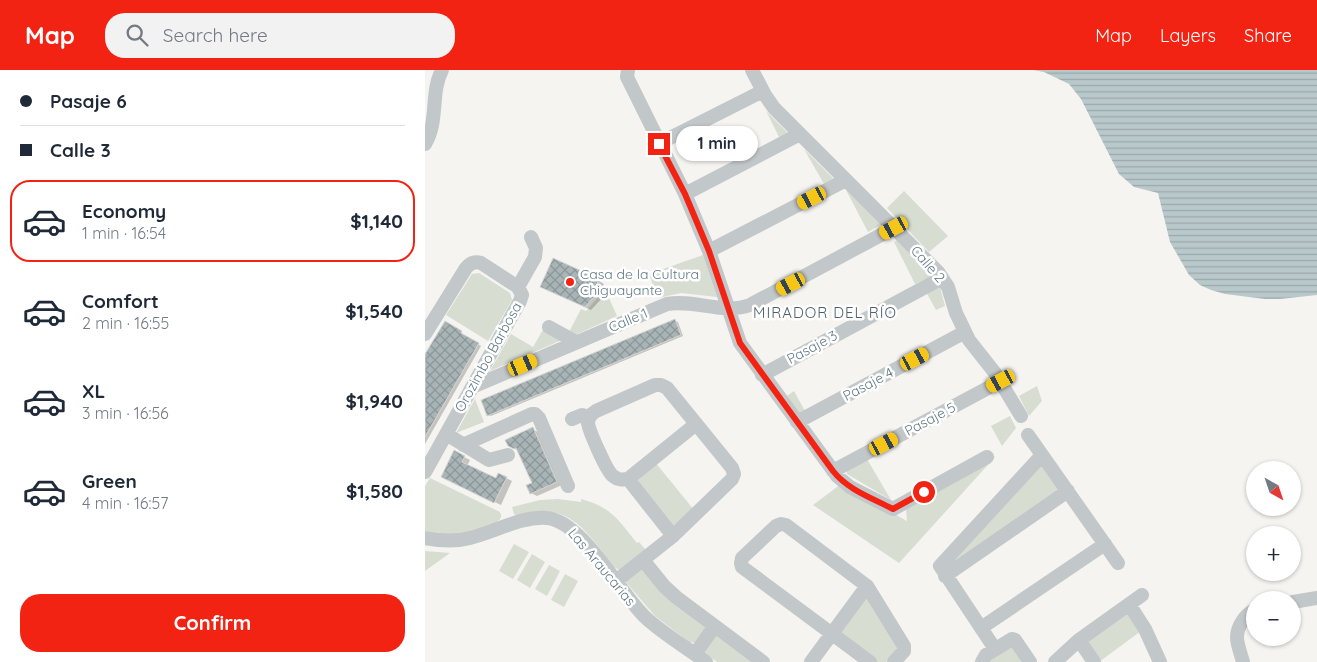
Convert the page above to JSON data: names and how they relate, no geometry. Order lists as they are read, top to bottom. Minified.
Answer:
{"streets":{"street":["Calle 2","Calle 1","Pasaje 3","Orozimbo Barbosa","Pasaje 4","Pasaje 5","Las Araucarias"]},"crossings":[["Calle 2","Calle 1"],["Calle 2","Pasaje 3"],["Calle 2","Pasaje 4"],["Calle 2","Pasaje 5"],["Calle 1","Orozimbo Barbosa"]],"districts":["MIRADOR DEL RÍO"],"places":["Casa de la Cultura Chiguayante"],"north":"bottom right","page":{"header":"Map","search":"Search here","nav":["Map","Layers","Share"],"banner":["Pasaje 6","Calle 3"],"bubble":"1 min","list":[{"name":"Economy","note":"1 min · 16:54","value":"$1,140"},{"name":"Comfort","note":"2 min · 16:55","value":"$1,540"},{"name":"XL","note":"3 min · 16:56","value":"$1,940"},{"name":"Green","note":"4 min · 16:57","value":"$1,580"}],"map_buttons":["+","−"],"buttons":"Confirm"}}
